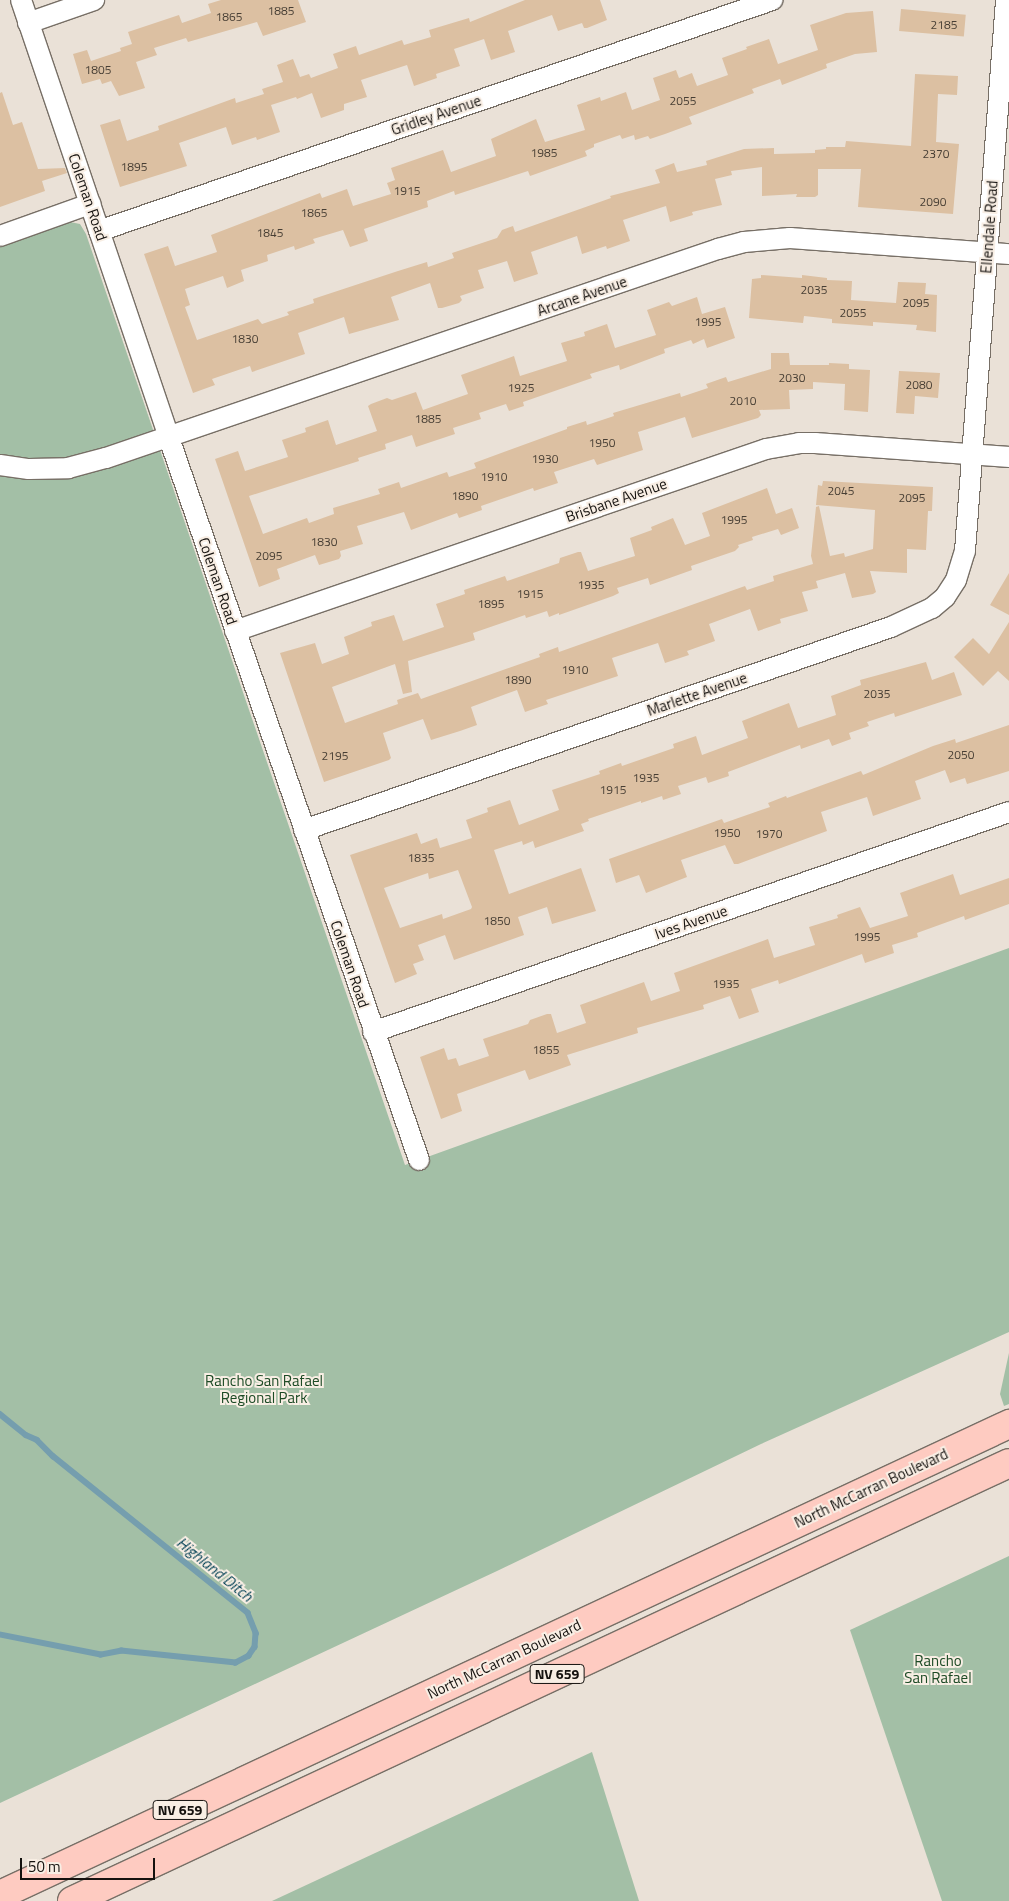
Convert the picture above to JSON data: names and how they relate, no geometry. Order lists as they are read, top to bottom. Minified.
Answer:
{"streets":{"main road":["North McCarran Boulevard","NV 659"],"street":["Gridley Avenue","Coleman Road","Ellendale Road","Arcane Avenue","Brisbane Avenue","Marlette Avenue","Ives Avenue"]},"crossings":[["Gridley Avenue","Coleman Road"],["Coleman Road","Arcane Avenue"],["Coleman Road","Brisbane Avenue"],["Coleman Road","Marlette Avenue"],["Coleman Road","Ives Avenue"],["Ellendale Road","Arcane Avenue"],["Ellendale Road","Brisbane Avenue"],["Ellendale Road","Marlette Avenue"],["Brisbane Avenue","Marlette Avenue"]],"water":["Highland Ditch"],"parks":["Rancho San Rafael Regional Park","Rancho San Rafael"],"house_numbers":["1885","1865","2185","1805","2055","1985","2370","1895","1915","2090","1865","1845","2035","2095","2055","1995","1830","2030","2080","1925","2010","1885","1950","1930","1910","2045","1890","2095","1995","1830","2095","1935","1915","1895","1910","1890","2035","2050","2195","1935","1915","1950","1970","1835","1850","1995","1935","1855"],"scale_bar":"50 m"}
